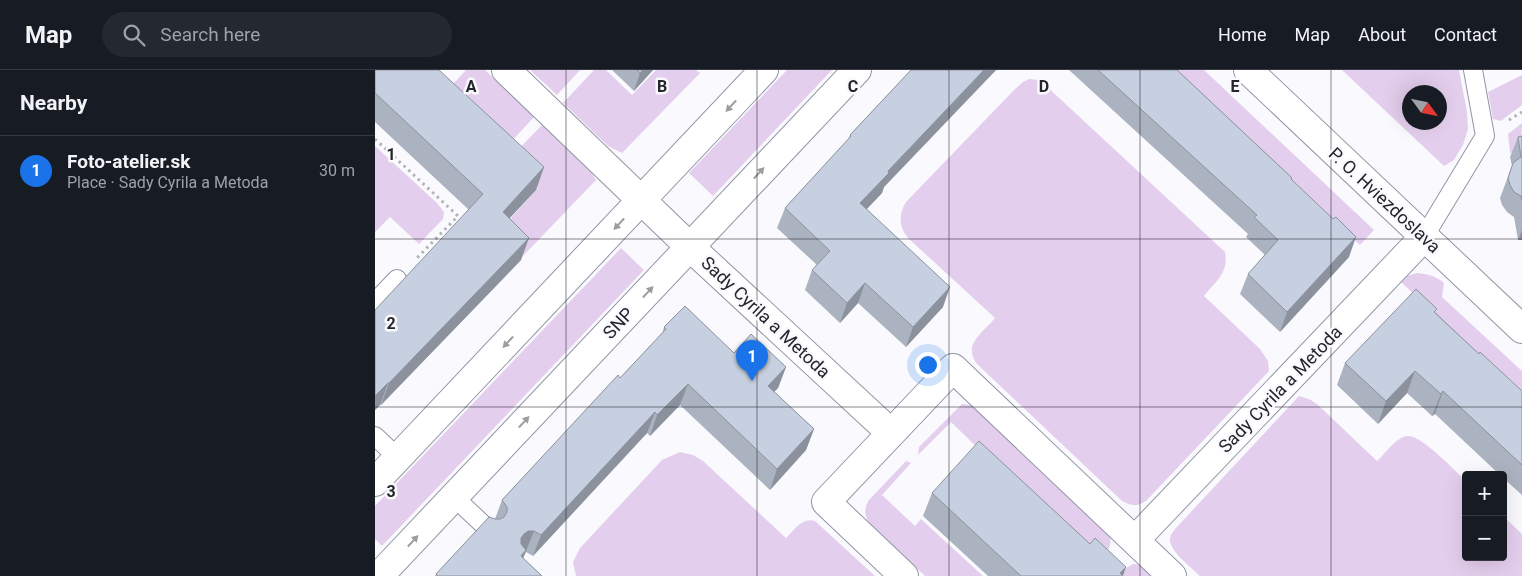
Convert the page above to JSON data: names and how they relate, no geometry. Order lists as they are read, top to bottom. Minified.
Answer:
{"streets":{"street":["P. O. Hviezdoslava","Sady Cyrila a Metoda","SNP"]},"crossings":[["P. O. Hviezdoslava","Sady Cyrila a Metoda"],["Sady Cyrila a Metoda","SNP"]],"north":"bottom right","page":{"header":"Map","search":"Search here","nav":["Home","Map","About","Contact"],"heading":"Nearby","list":[{"mark":"1","name":"Foto-atelier.sk","note":"Place · Sady Cyrila a Metoda","value":"30 m"}],"pins":"1","map_buttons":["+","−"]},"grid":{"columns":["A","B","C","D","E"],"rows":["1","2","3"]}}
